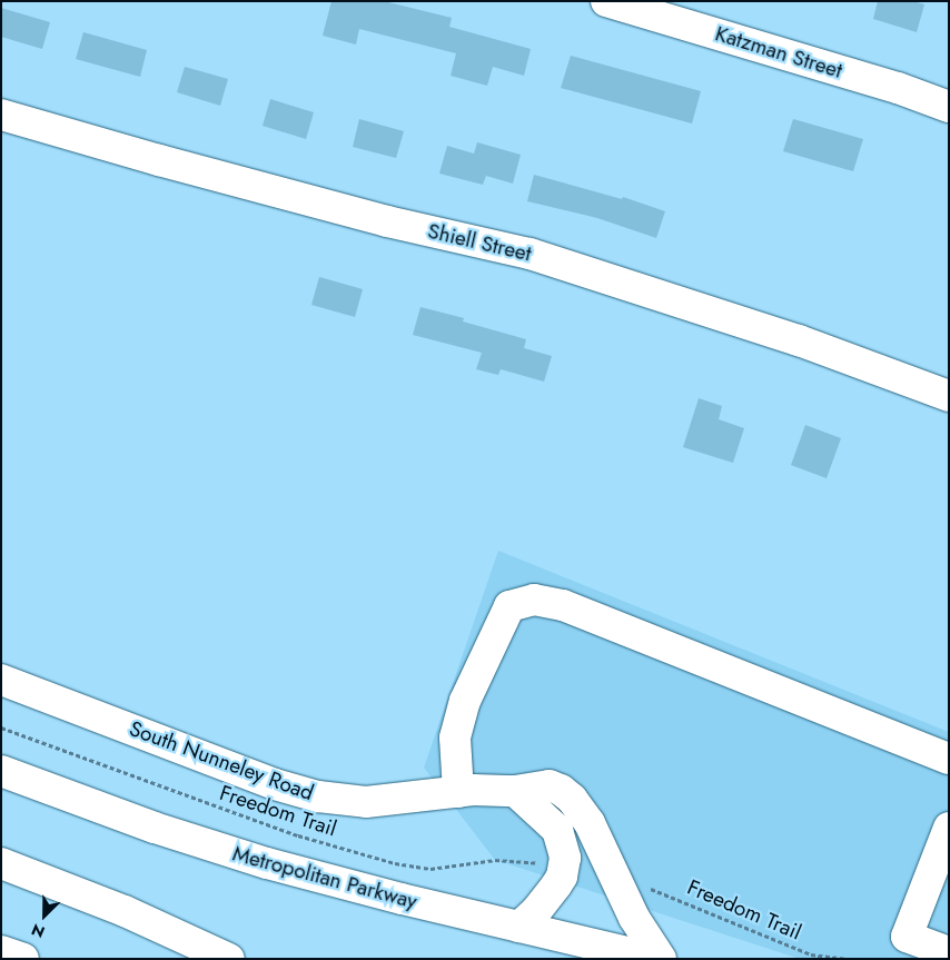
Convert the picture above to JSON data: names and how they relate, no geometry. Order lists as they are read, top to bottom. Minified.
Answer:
{"streets":{"street":["Katzman Street","Shiell Street","South Nunneley Road","Metropolitan Parkway"],"path":["Freedom Trail"]},"north":"bottom left"}
